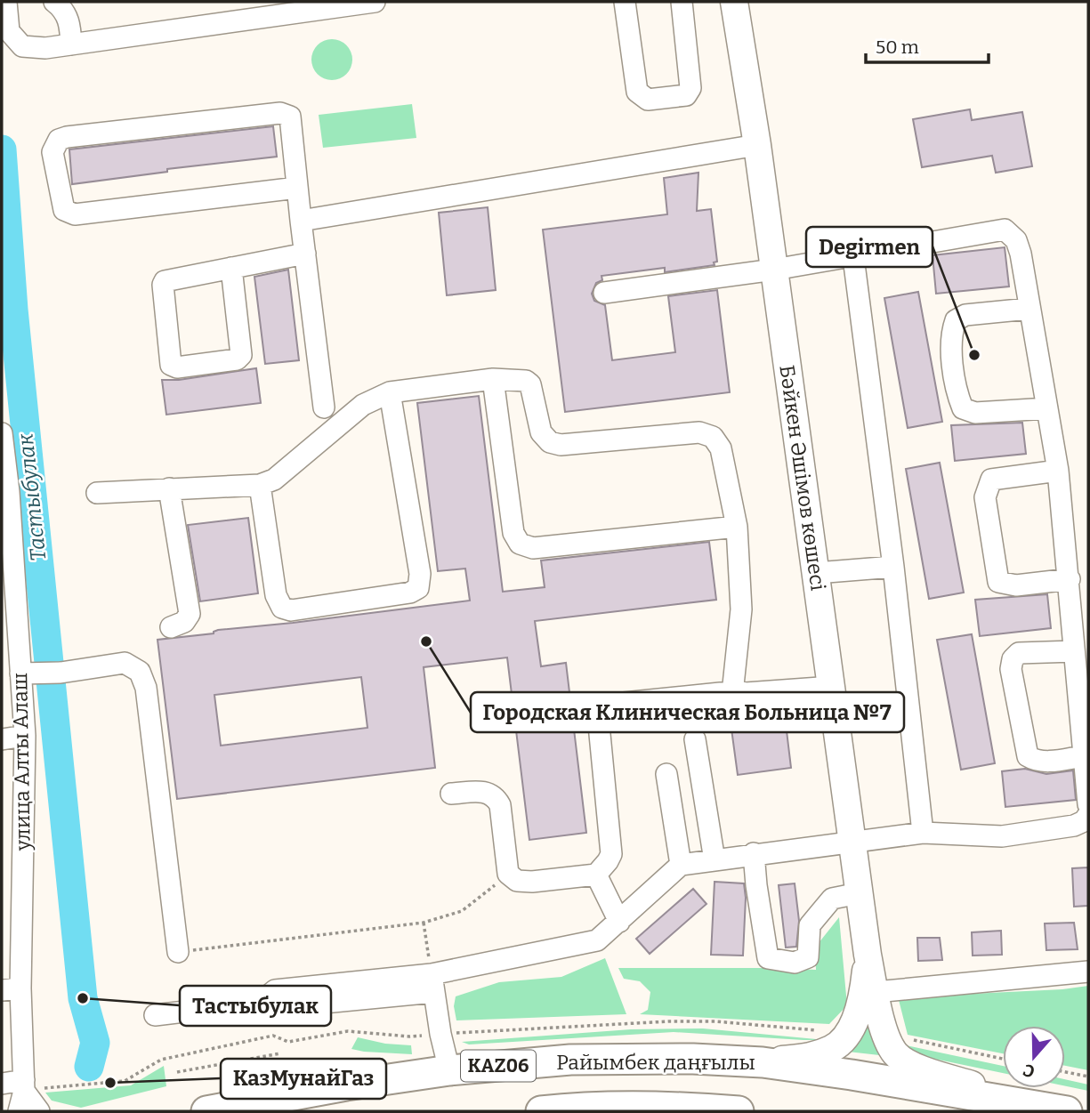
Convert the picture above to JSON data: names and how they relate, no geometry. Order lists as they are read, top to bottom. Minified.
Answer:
{"streets":{"highway":["Райымбек даңғылы","KАZ06"],"main road":["Бәйкен Әшімов көшесі"],"street":["улица Алты Алаш"]},"water":["Тастыбулак"],"places":["Degirmen","Городская Клиническая Больница №7","Тастыбулак","КазМунайГаз"],"scale_bar":"50 m","north":"bottom"}
